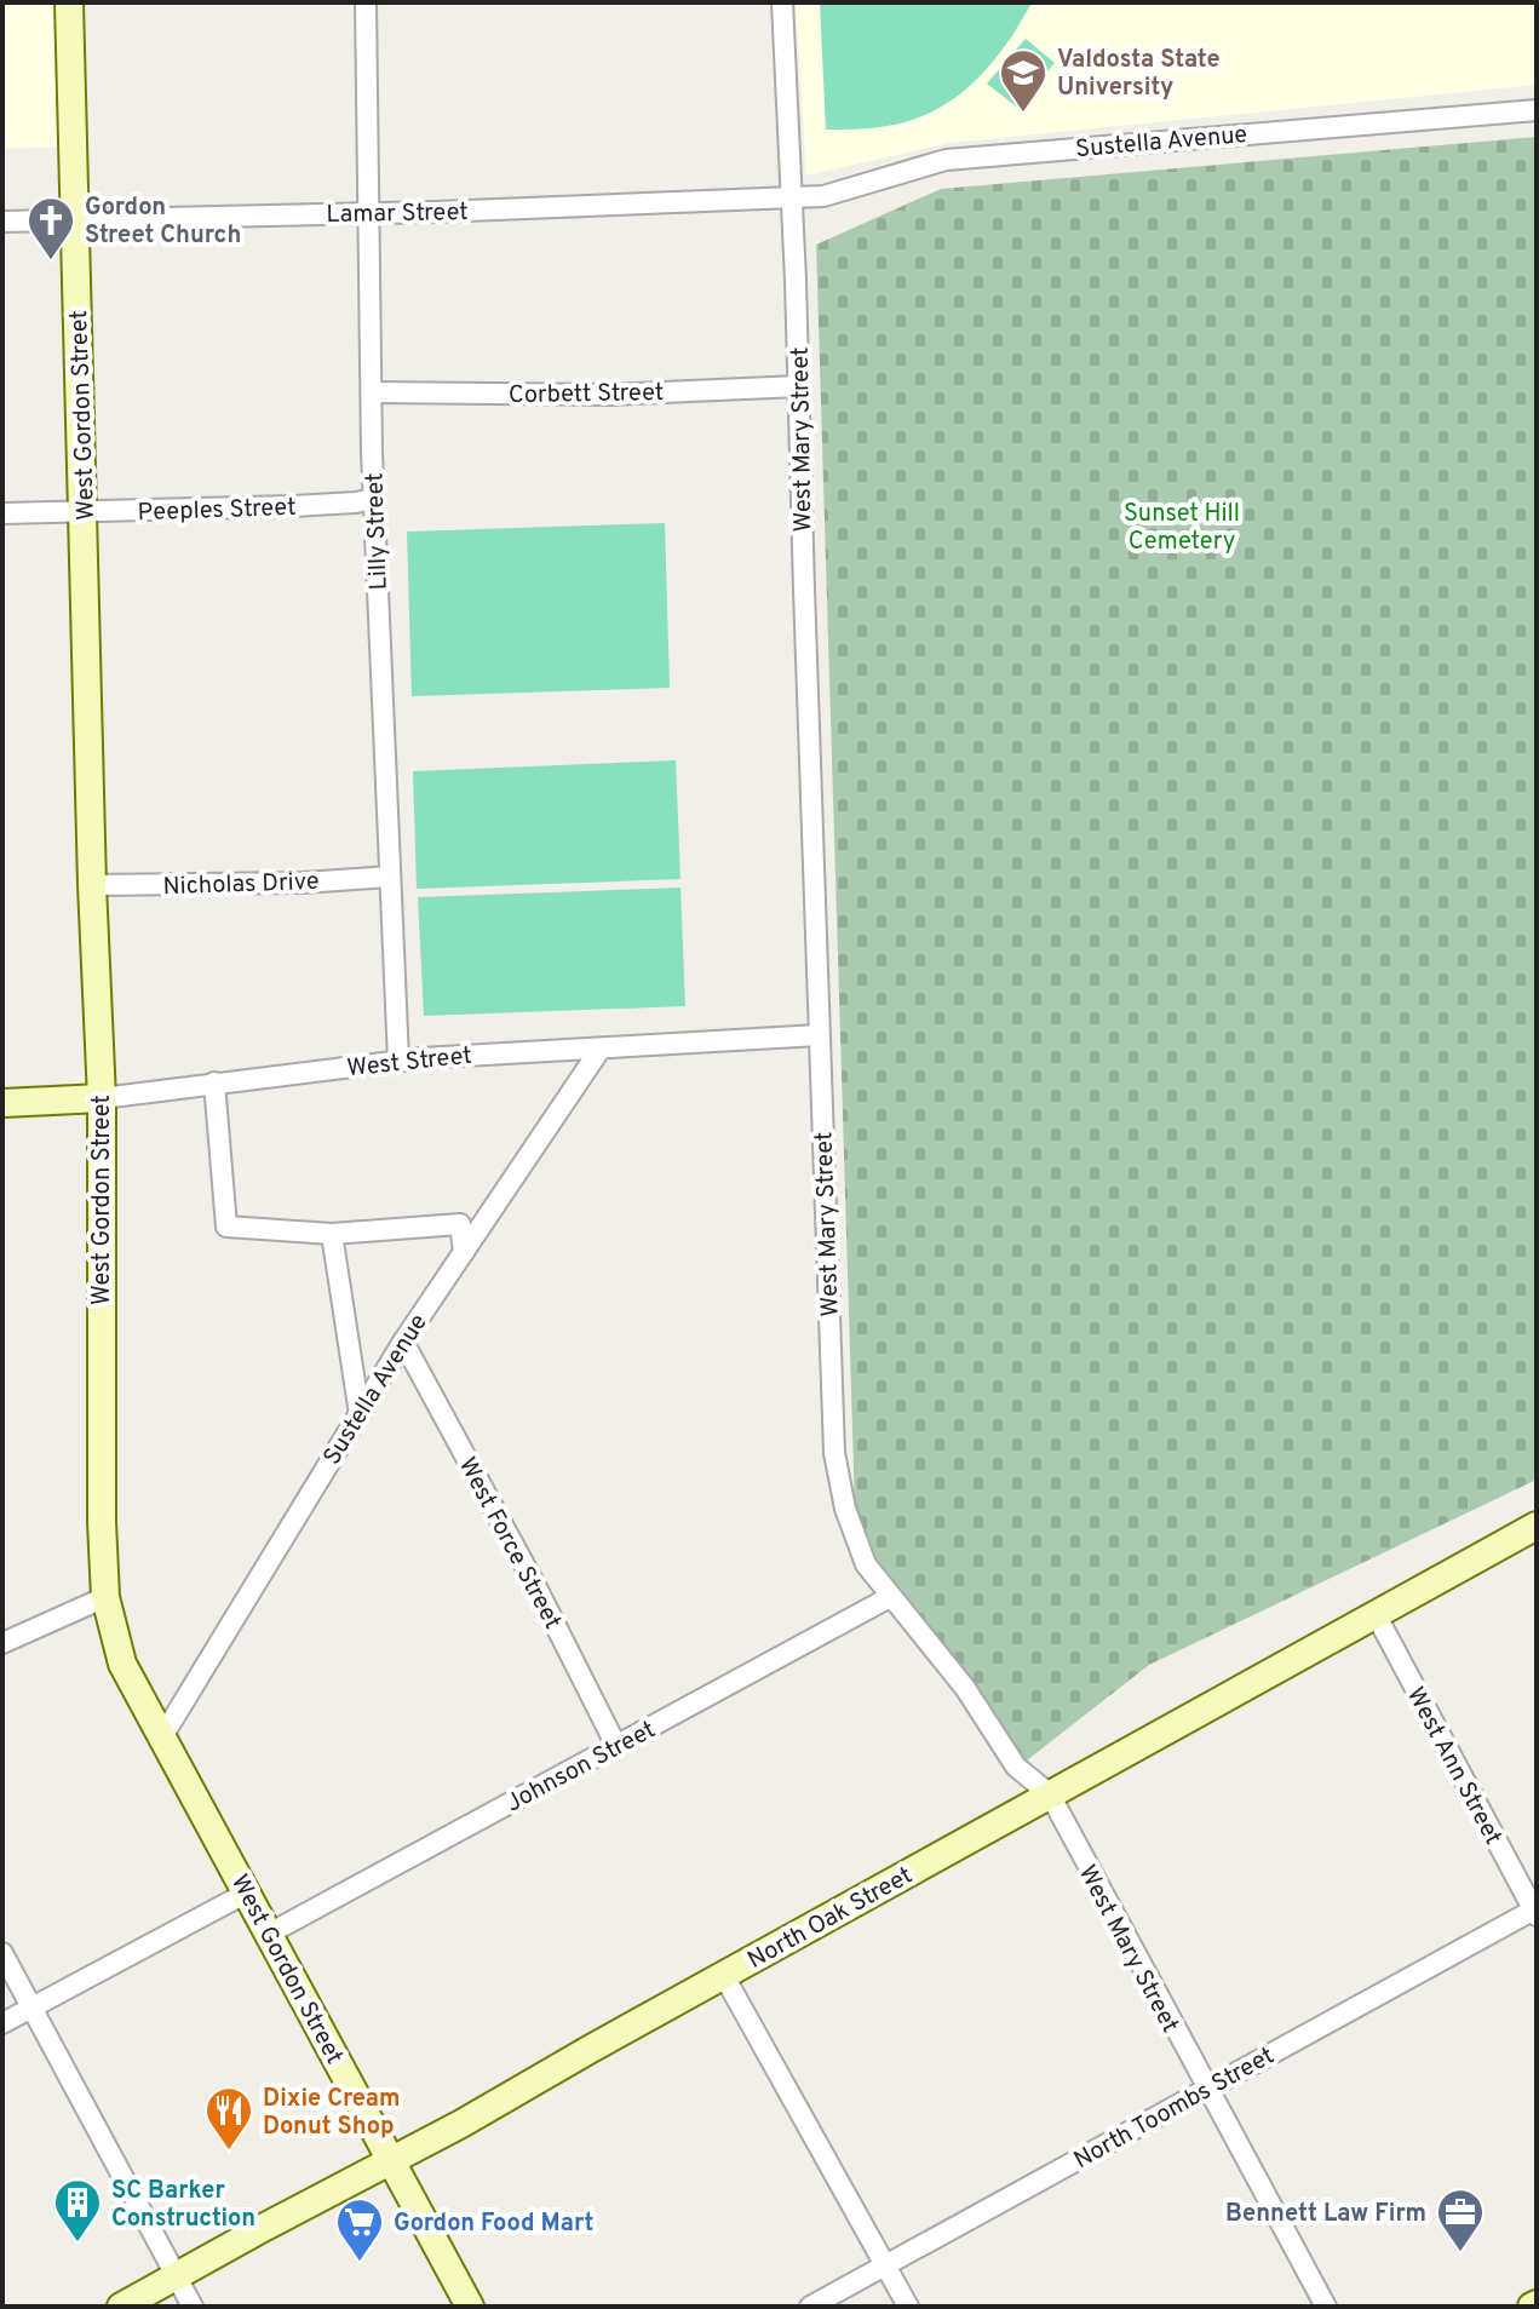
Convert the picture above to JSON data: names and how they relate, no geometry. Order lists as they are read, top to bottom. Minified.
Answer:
{"streets":{"street":["Sustella Avenue","Lamar Street","Corbett Street","West Gordon Street","West Mary Street","Peeples Street","Lilly Street","Nicholas Drive","West Street","West Force Street","Johnson Street","West Ann Street","North Oak Street","North Toombs Street"]},"crossings":[["Sustella Avenue","Lamar Street"],["Sustella Avenue","West Gordon Street"],["Sustella Avenue","West Mary Street"],["Sustella Avenue","West Street"],["Sustella Avenue","West Force Street"],["Lamar Street","West Gordon Street"],["Lamar Street","West Mary Street"],["Lamar Street","Lilly Street"],["Corbett Street","West Mary Street"],["Corbett Street","Lilly Street"],["West Gordon Street","Peeples Street"],["West Gordon Street","Nicholas Drive"],["West Gordon Street","West Street"],["West Gordon Street","Johnson Street"],["West Gordon Street","North Oak Street"],["West Mary Street","West Street"],["West Mary Street","Johnson Street"],["West Mary Street","North Oak Street"],["West Mary Street","North Toombs Street"],["Peeples Street","Lilly Street"],["Lilly Street","Nicholas Drive"],["Lilly Street","West Street"],["West Force Street","Johnson Street"],["West Ann Street","North Oak Street"],["West Ann Street","North Toombs Street"]],"parks":["Sunset Hill Cemetery"],"places":{"school or university":["Valdosta State University"],"church":["Gordon Street Church"],"restaurant":["Dixie Cream Donut Shop"],"building":["SC Barker Construction"],"office":["Bennett Law Firm"],"supermarket":["Gordon Food Mart"]}}
